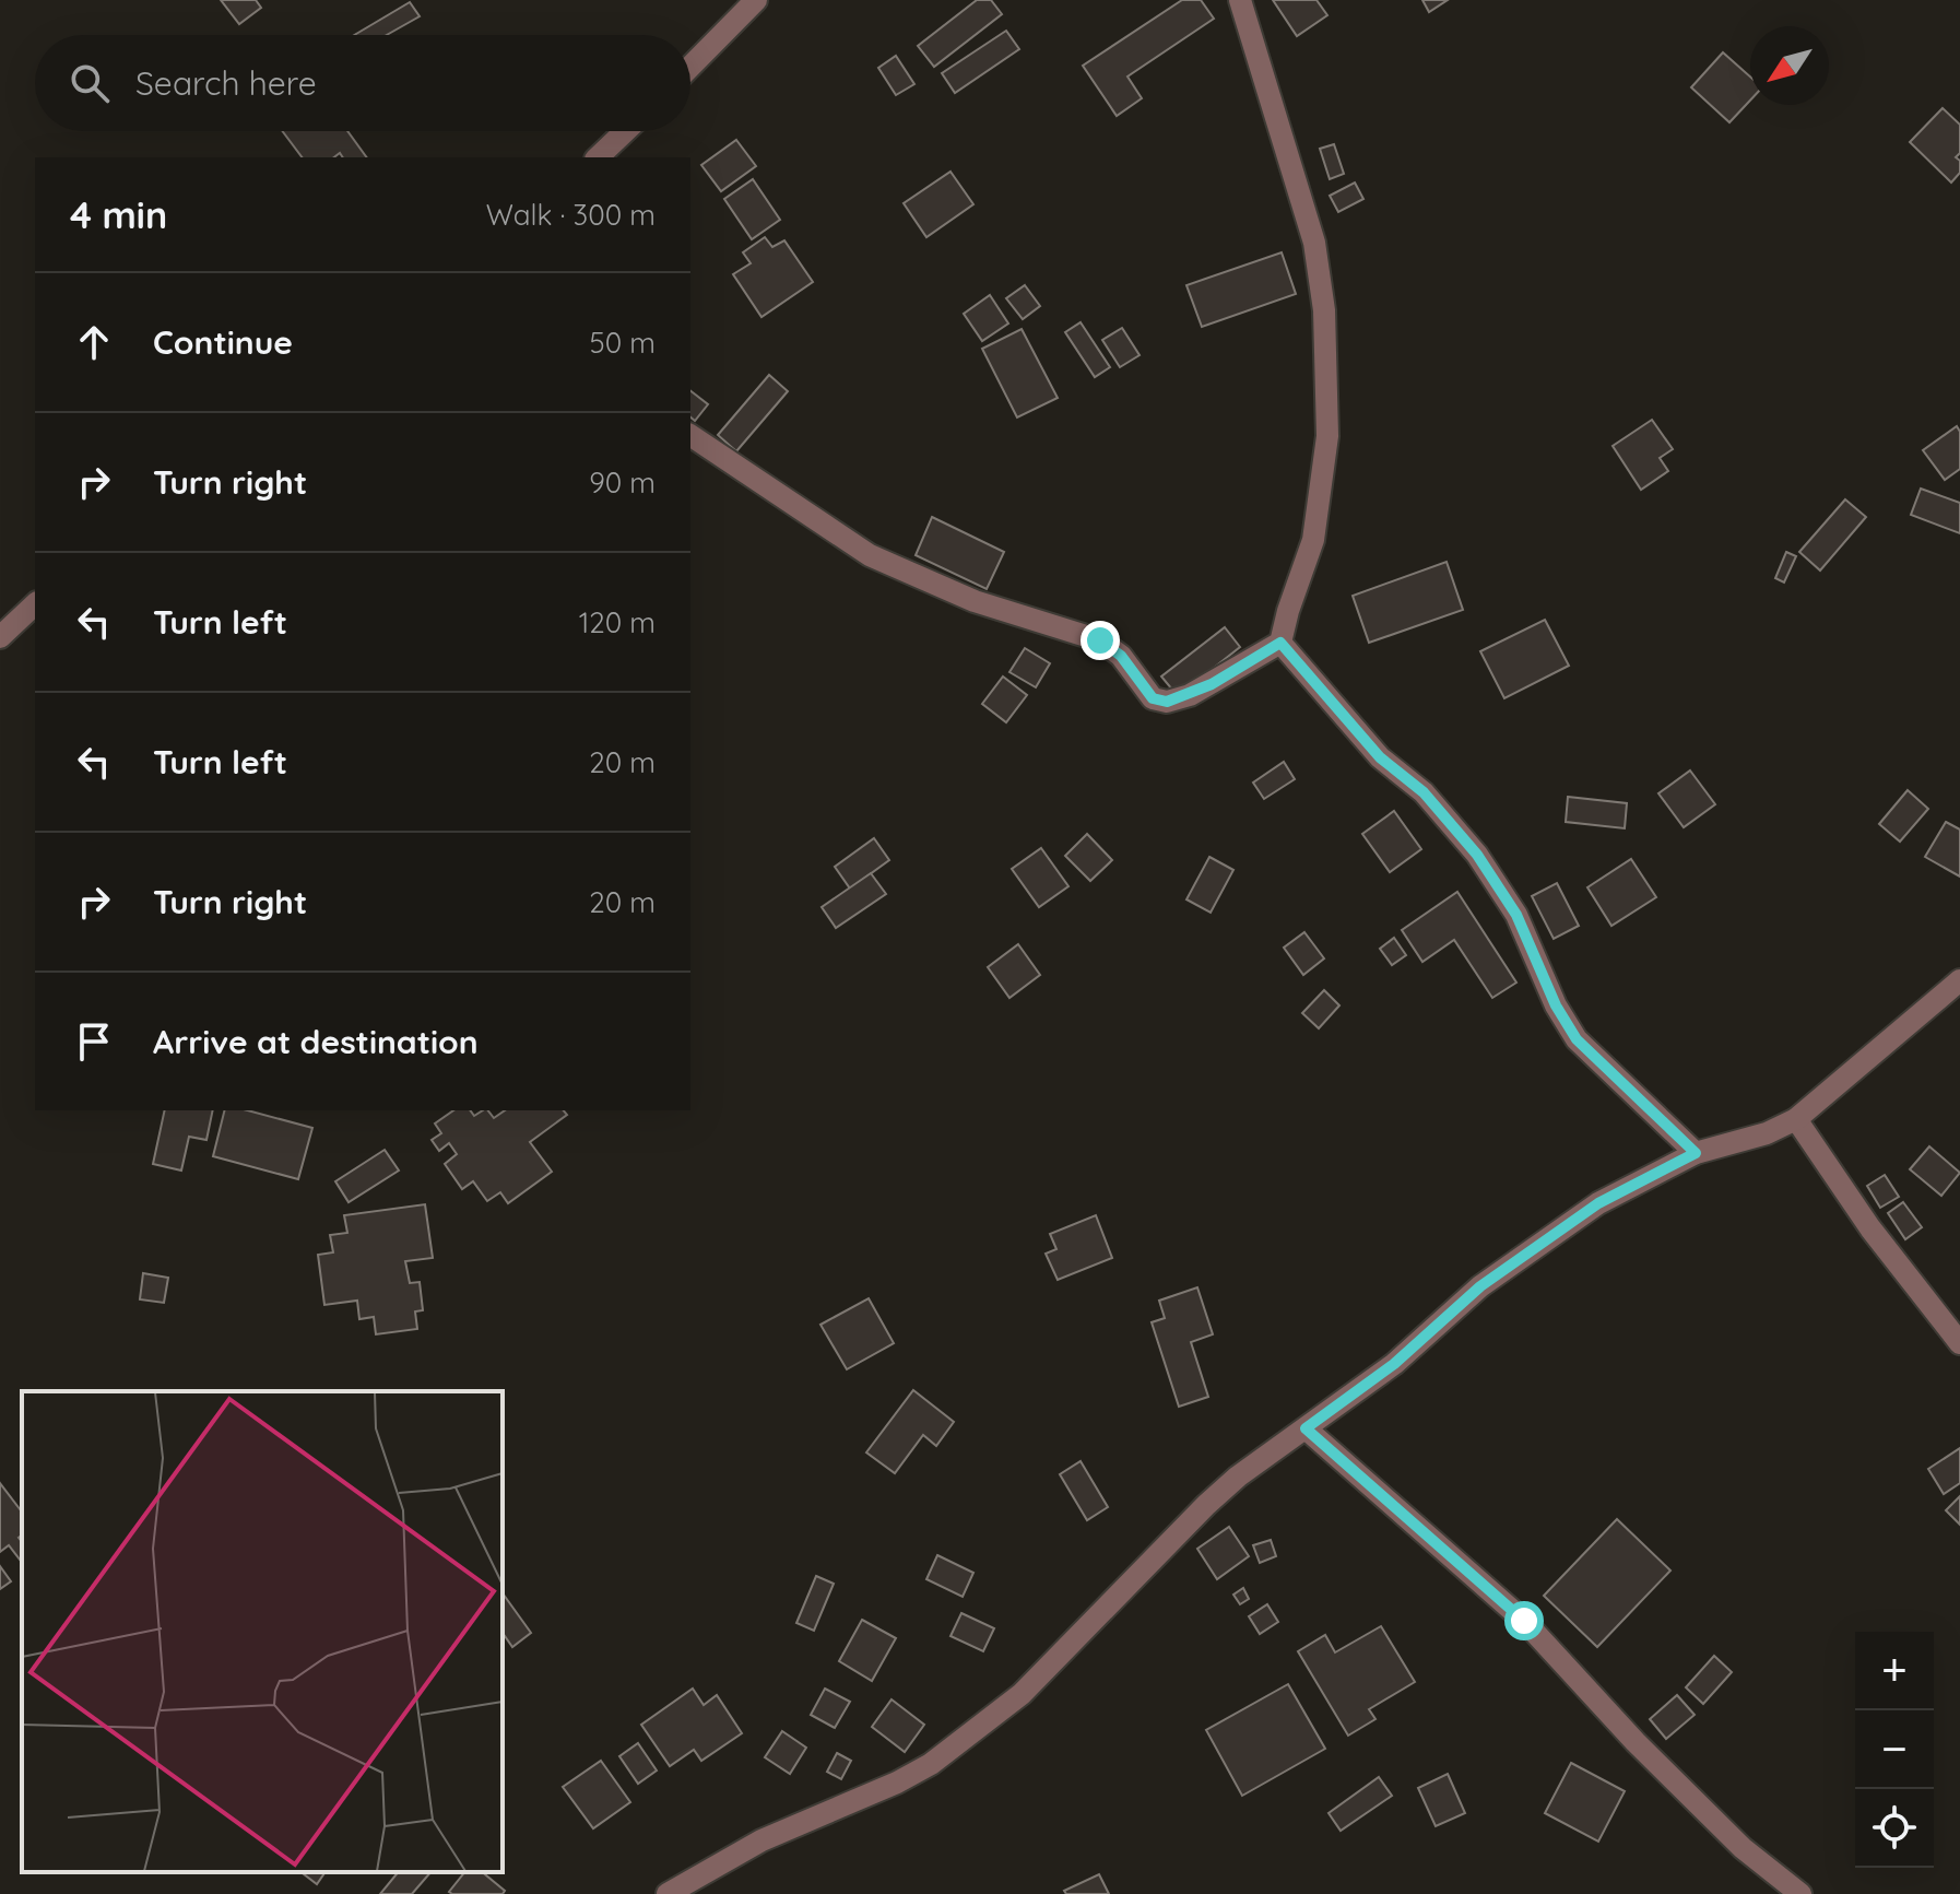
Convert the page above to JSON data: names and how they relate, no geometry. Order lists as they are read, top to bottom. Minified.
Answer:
{"north":"bottom left","page":{"search":"Search here","heading":["4 min","Walk · 300 m"],"list":[["Continue","50 m"],["Turn right","90 m"],["Turn left","120 m"],["Turn left","20 m"],["Turn right","20 m"],"Arrive at destination"],"map_buttons":["+","−"]}}
